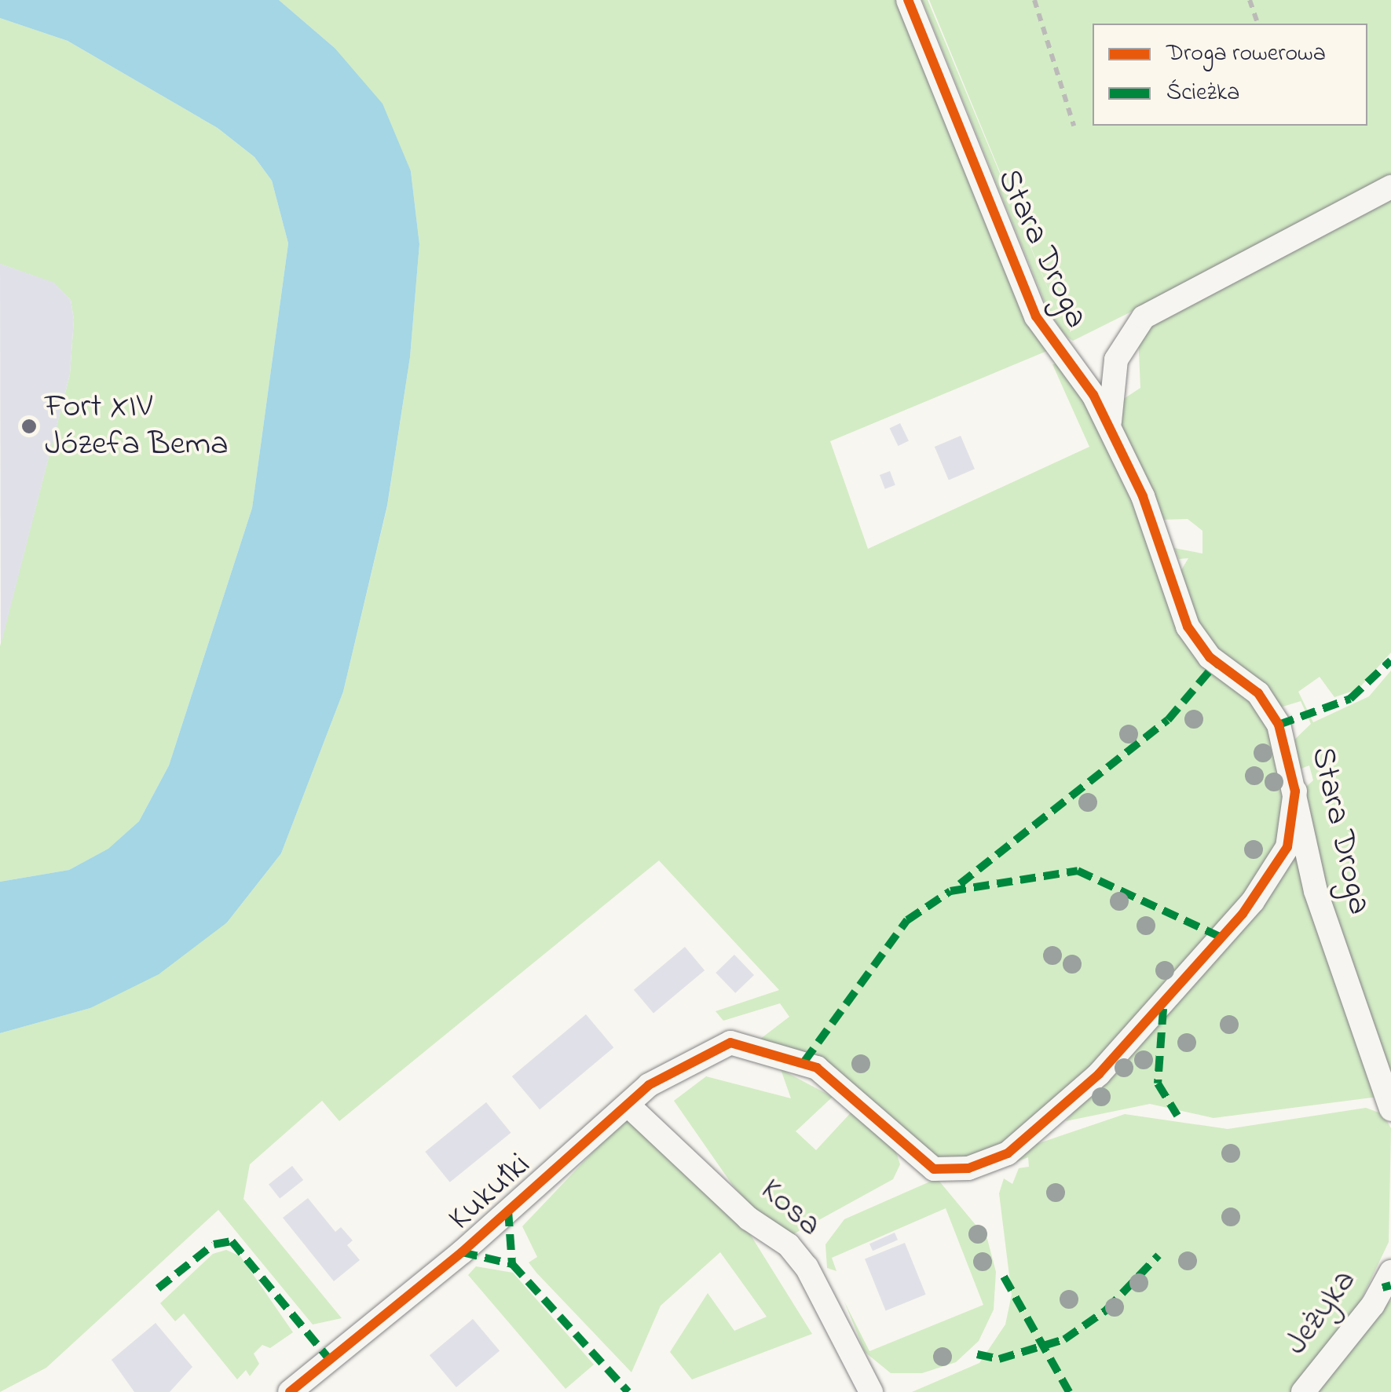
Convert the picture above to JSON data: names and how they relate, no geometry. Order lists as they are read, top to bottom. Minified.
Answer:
{"streets":{"street":["Stara Droga","Kukułki","Kosa","Jeżyka"]},"crossings":[["Stara Droga","Kukułki"],["Kukułki","Kosa"]],"places":["Fort XIV Józefa Bema"],"legend":["Droga rowerowa","Ścieżka"]}
